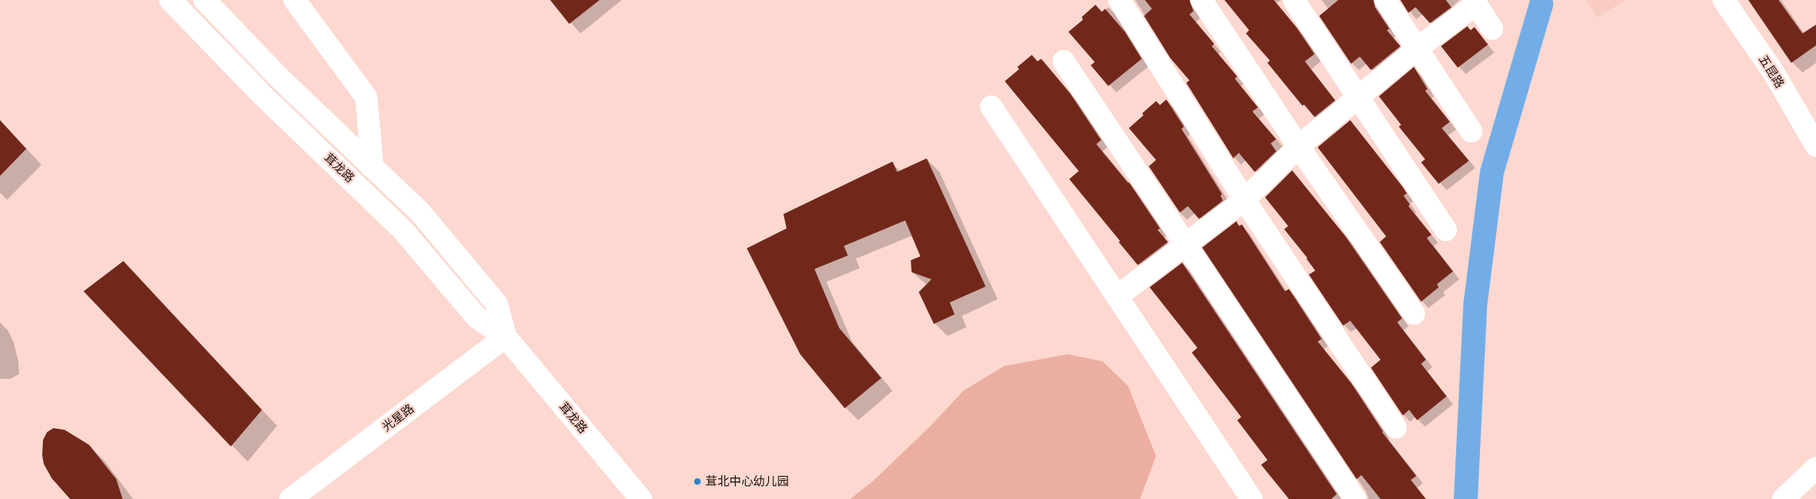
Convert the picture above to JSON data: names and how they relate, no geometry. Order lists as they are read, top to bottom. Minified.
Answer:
{"streets":{"street":["五昆路","茸龙路","光星路"]},"crossings":[["茸龙路","光星路"]],"places":["茸北中心幼儿园"]}
